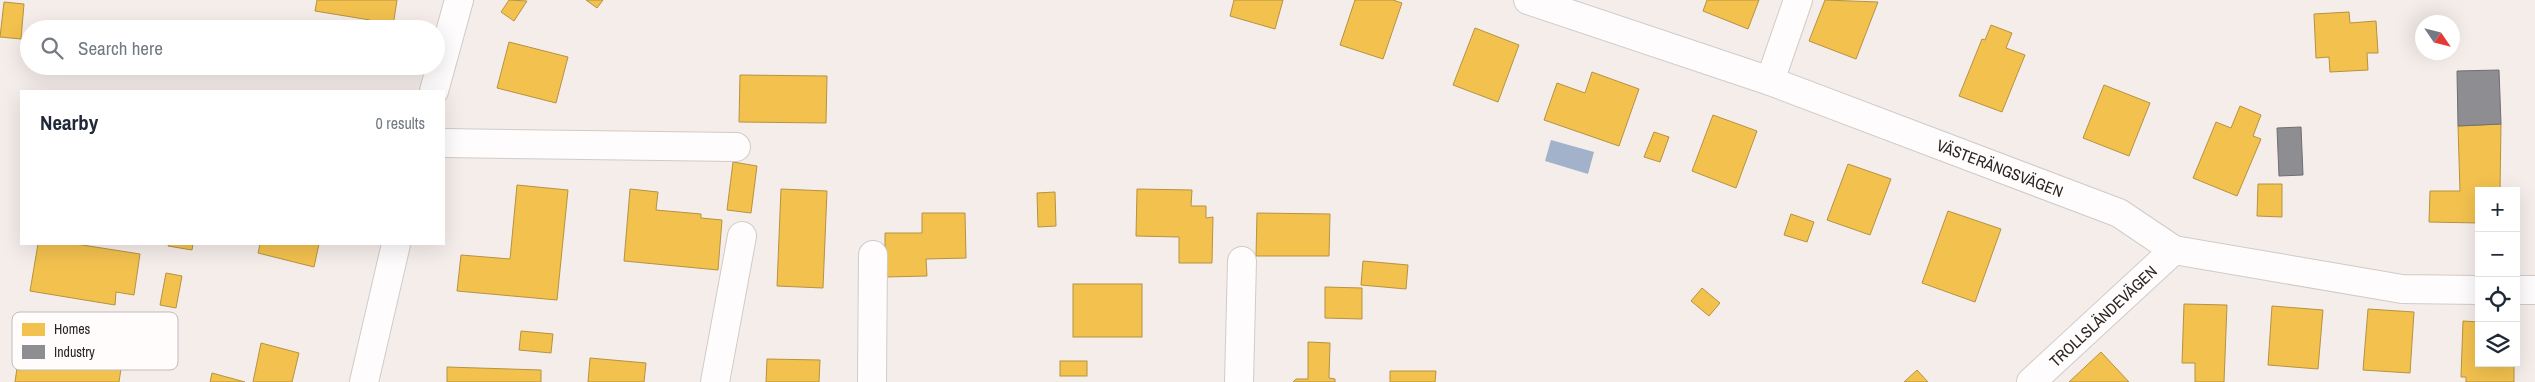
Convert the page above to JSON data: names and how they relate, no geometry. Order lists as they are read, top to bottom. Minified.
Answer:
{"streets":{"street":["VÄSTERÄNGSVÄGEN","TROLLSLÄNDEVÄGEN"]},"crossings":[["VÄSTERÄNGSVÄGEN","TROLLSLÄNDEVÄGEN"]],"legend":["Homes","Industry"],"north":"bottom right","page":{"search":"Search here","heading":["Nearby","0 results"],"map_buttons":["+","−"]}}
